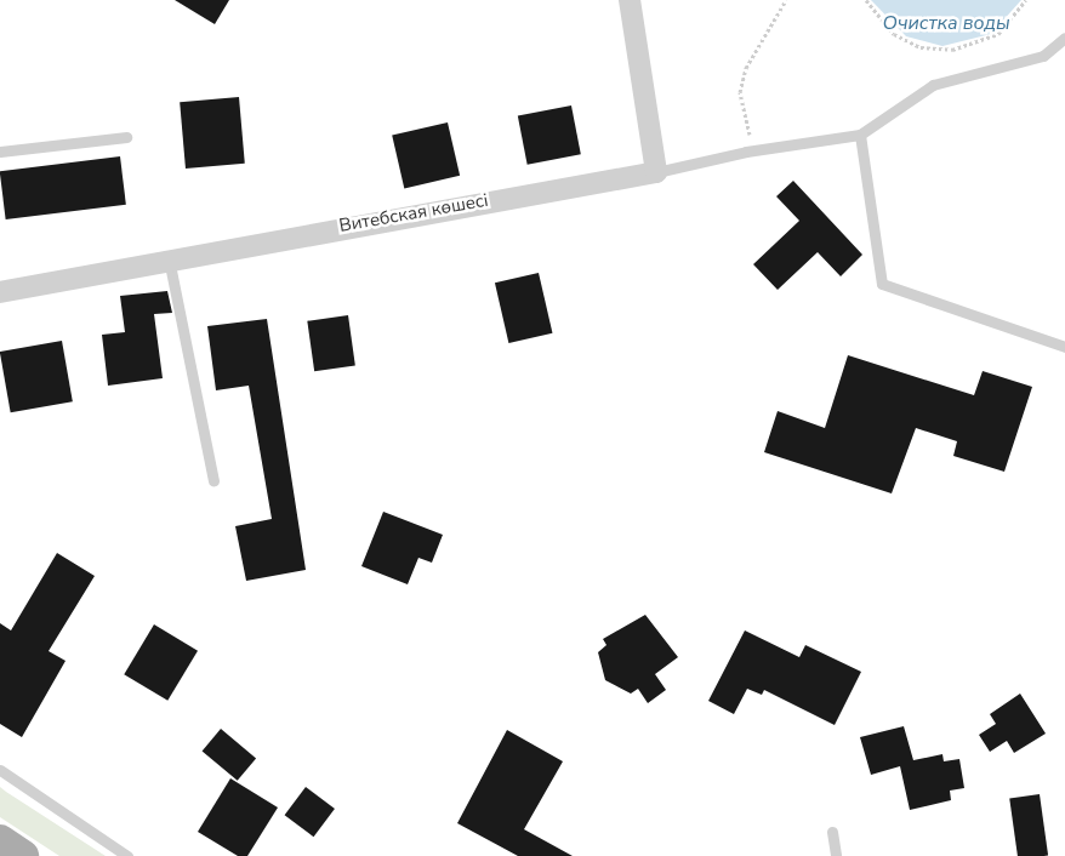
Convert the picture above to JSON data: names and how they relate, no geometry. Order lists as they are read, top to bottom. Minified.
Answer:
{"streets":{"street":["Витебская көшесі"]},"water":["Очистка воды"]}
